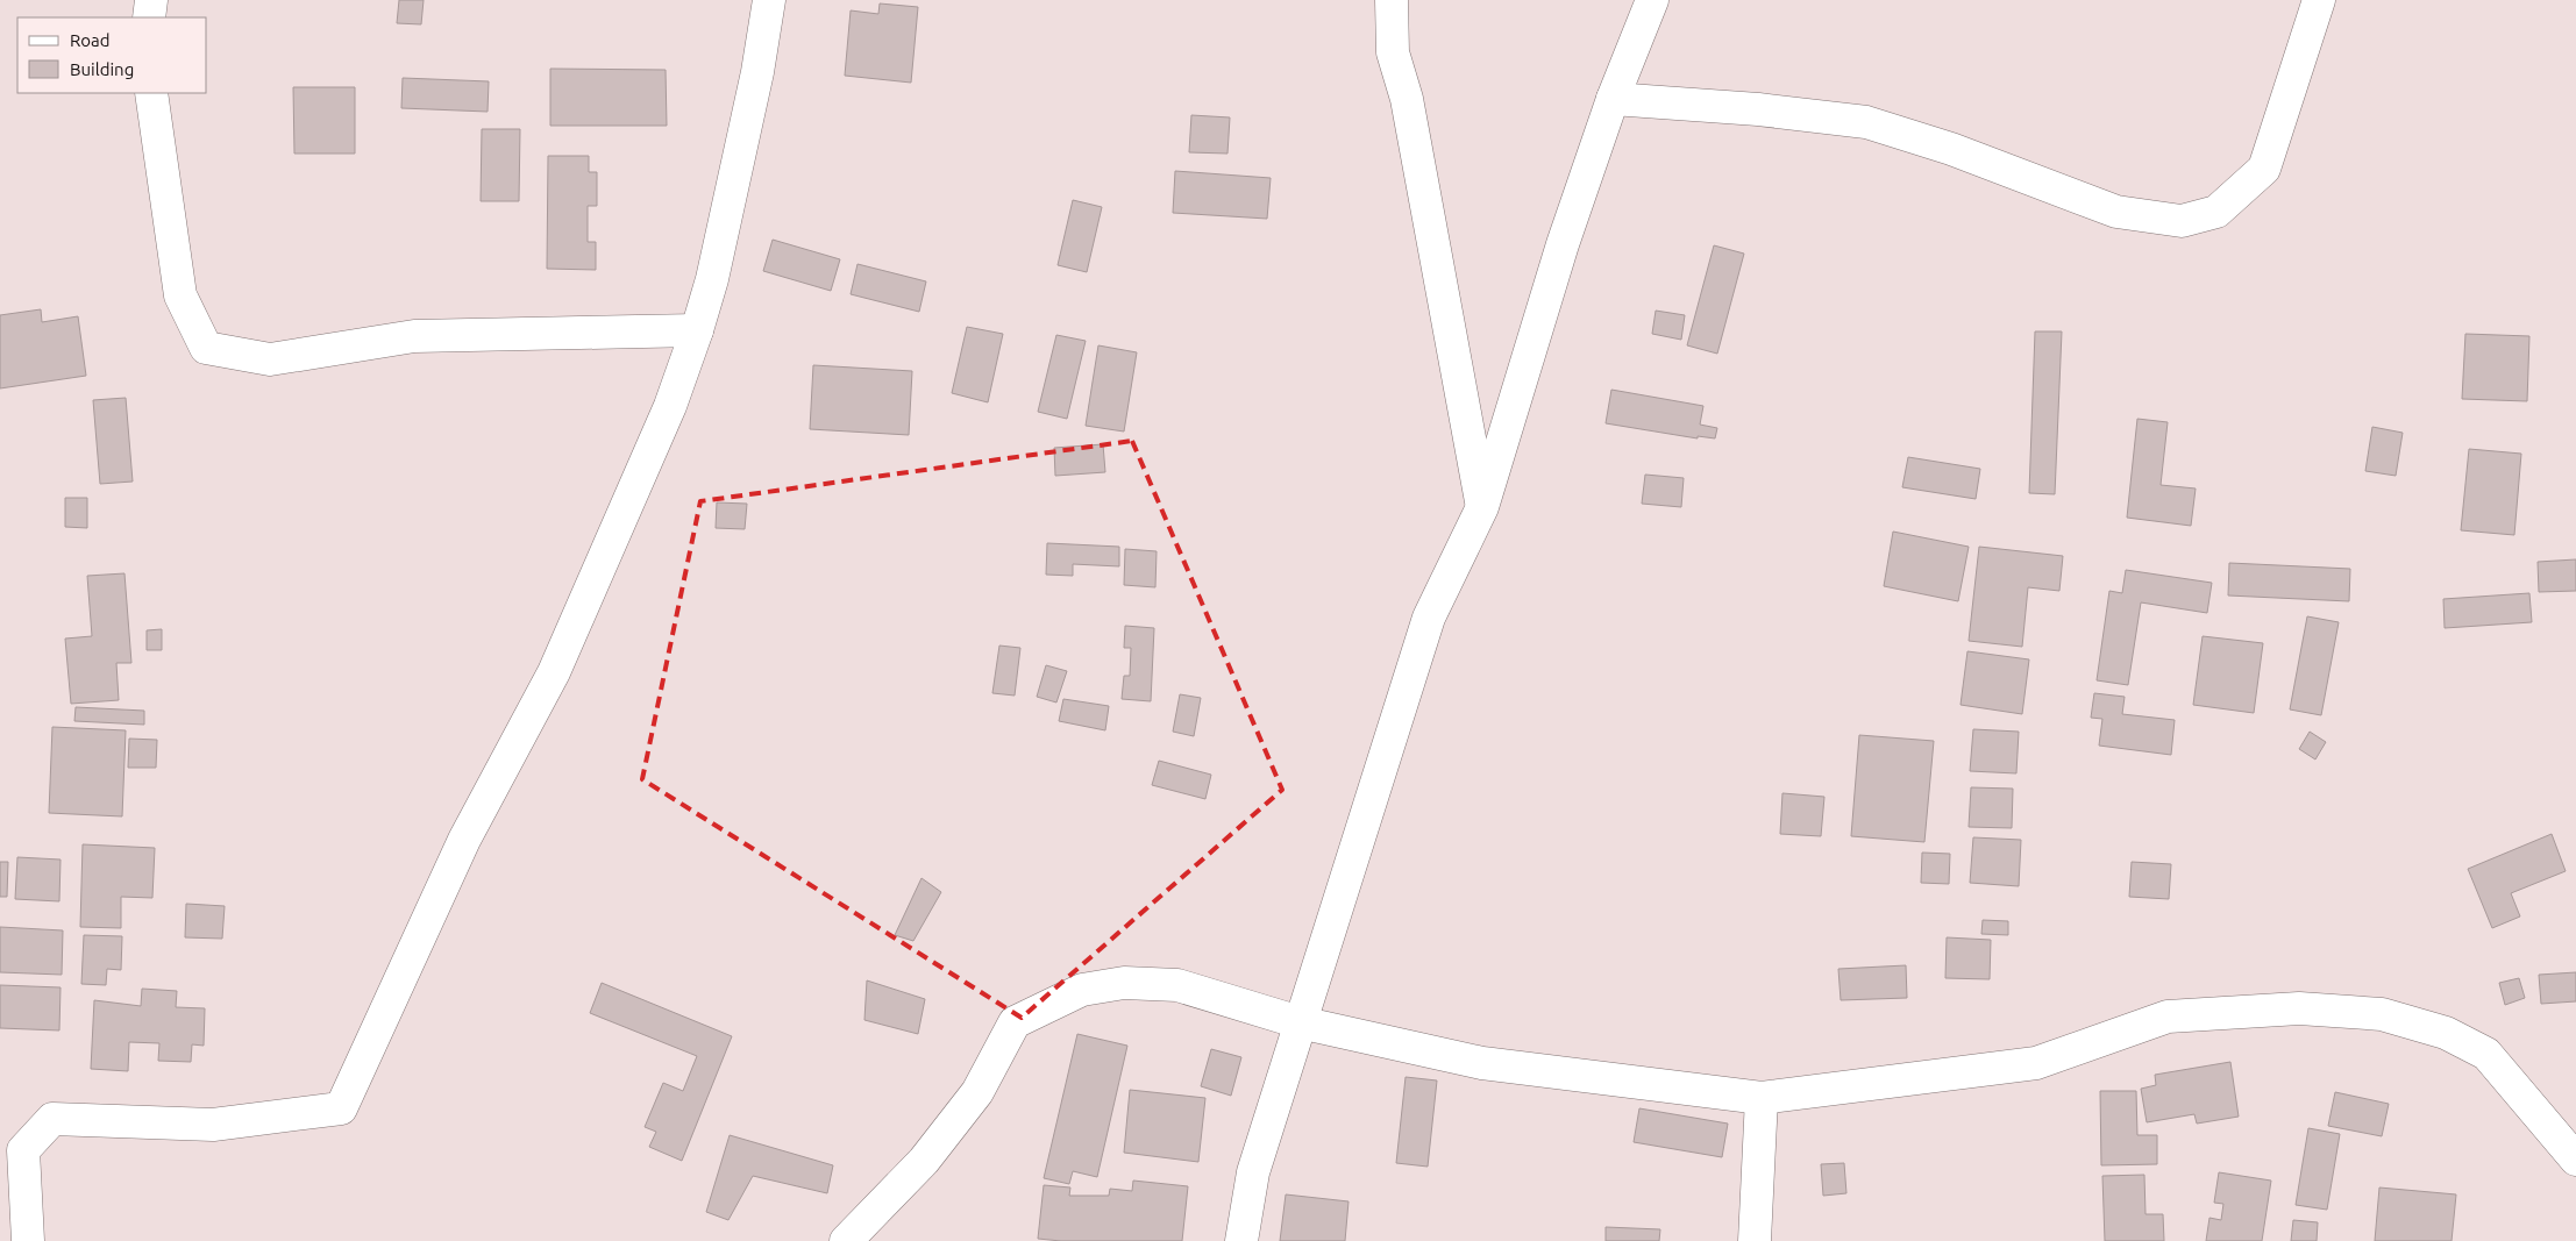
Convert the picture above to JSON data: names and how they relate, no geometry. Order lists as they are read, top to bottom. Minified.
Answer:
{"legend":["Road","Building"]}
